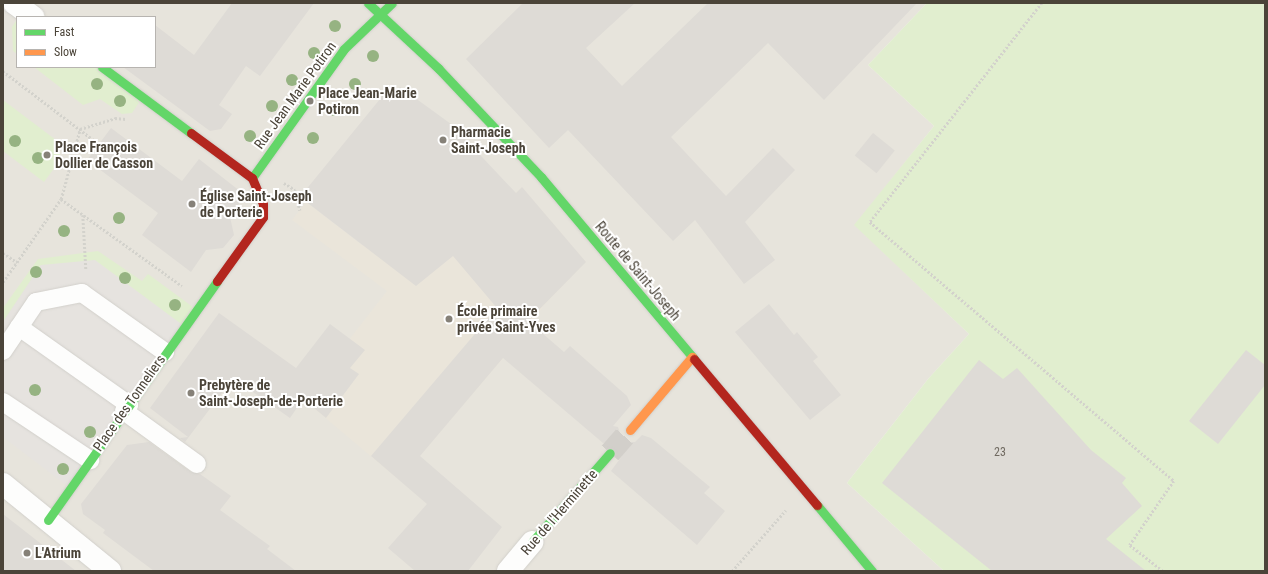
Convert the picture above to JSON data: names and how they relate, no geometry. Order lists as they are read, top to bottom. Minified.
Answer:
{"streets":{"street":["Rue Jean Marie Potiron","Route de Saint-Joseph","Place des Tonneliers","Rue de l'Herminette"]},"crossings":[["Rue Jean Marie Potiron","Route de Saint-Joseph"],["Rue Jean Marie Potiron","Place des Tonneliers"]],"places":["Place Jean-Marie Potiron","Pharmacie Saint-Joseph","Place François Dollier de Casson","Église Saint-Joseph de Porterie","École primaire privée Saint-Yves","Prebytère de Saint-Joseph-de-Porterie","L'Atrium"],"house_numbers":["23"],"legend":["Fast","Slow"]}
